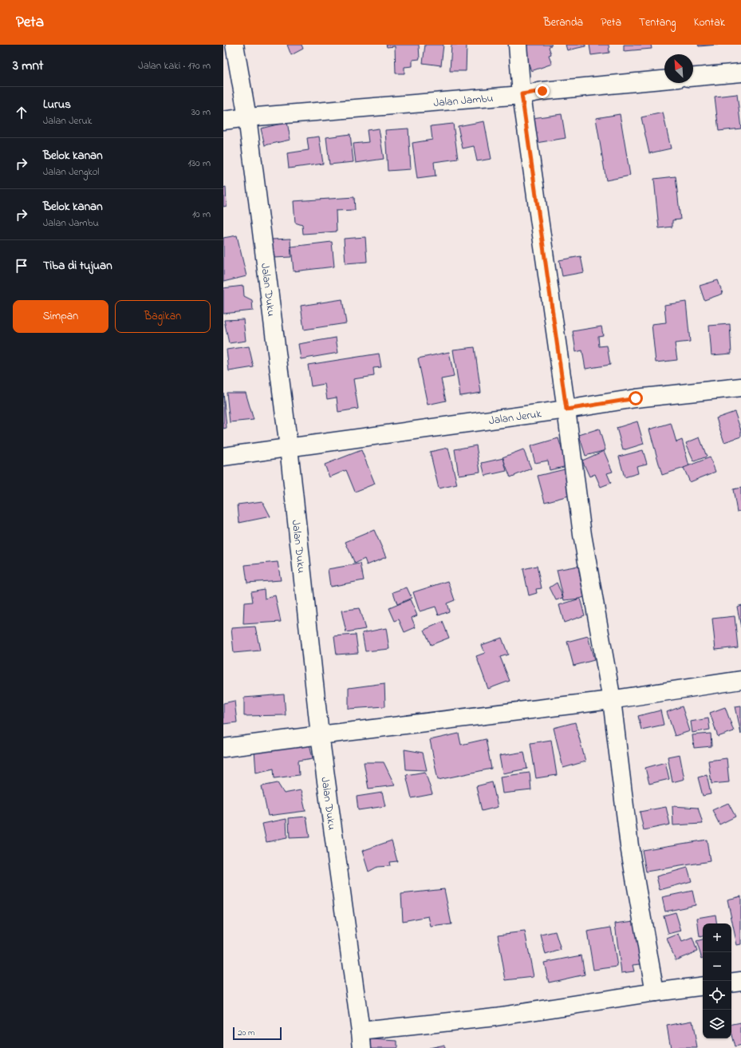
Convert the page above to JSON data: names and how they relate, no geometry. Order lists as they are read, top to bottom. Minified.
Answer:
{"streets":{"street":["Jalan Jambu","Jalan Duku","Jalan Jeruk"]},"crossings":[["Jalan Jambu","Jalan Duku"],["Jalan Duku","Jalan Jeruk"]],"scale_bar":"20 m","north":"top left","page":{"header":"Peta","nav":["Beranda","Peta","Tentang","Kontak"],"heading":["3 mnt","Jalan kaki · 170 m"],"list":[["Lurus","Jalan Jeruk","30 m"],["Belok kanan","Jalan Jengkol","130 m"],["Belok kanan","Jalan Jambu","10 m"],"Tiba di tujuan"],"buttons":["Simpan","Bagikan"],"map_buttons":["+","−"],"scale":"20 m"}}
